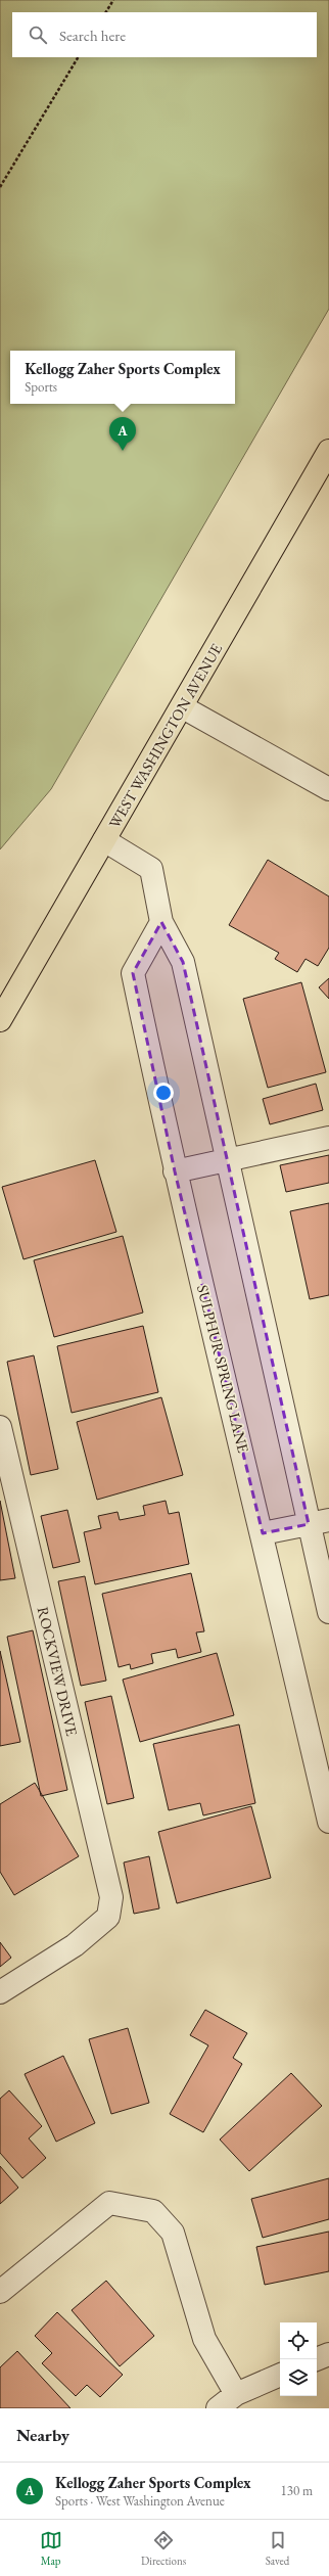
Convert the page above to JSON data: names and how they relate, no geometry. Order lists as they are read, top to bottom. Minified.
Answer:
{"streets":{"main road":["WEST WASHINGTON AVENUE"],"street":["SULPHUR SPRING LANE","ROCKVIEW DRIVE"]},"page":{"search":"Search here","popup":["Kellogg Zaher Sports Complex","Sports"],"pins":"A","heading":"Nearby","list":[{"mark":"A","name":"Kellogg Zaher Sports Complex","note":"Sports · West Washington Avenue","value":"130 m"}],"nav":["Map","Directions","Saved"]}}
